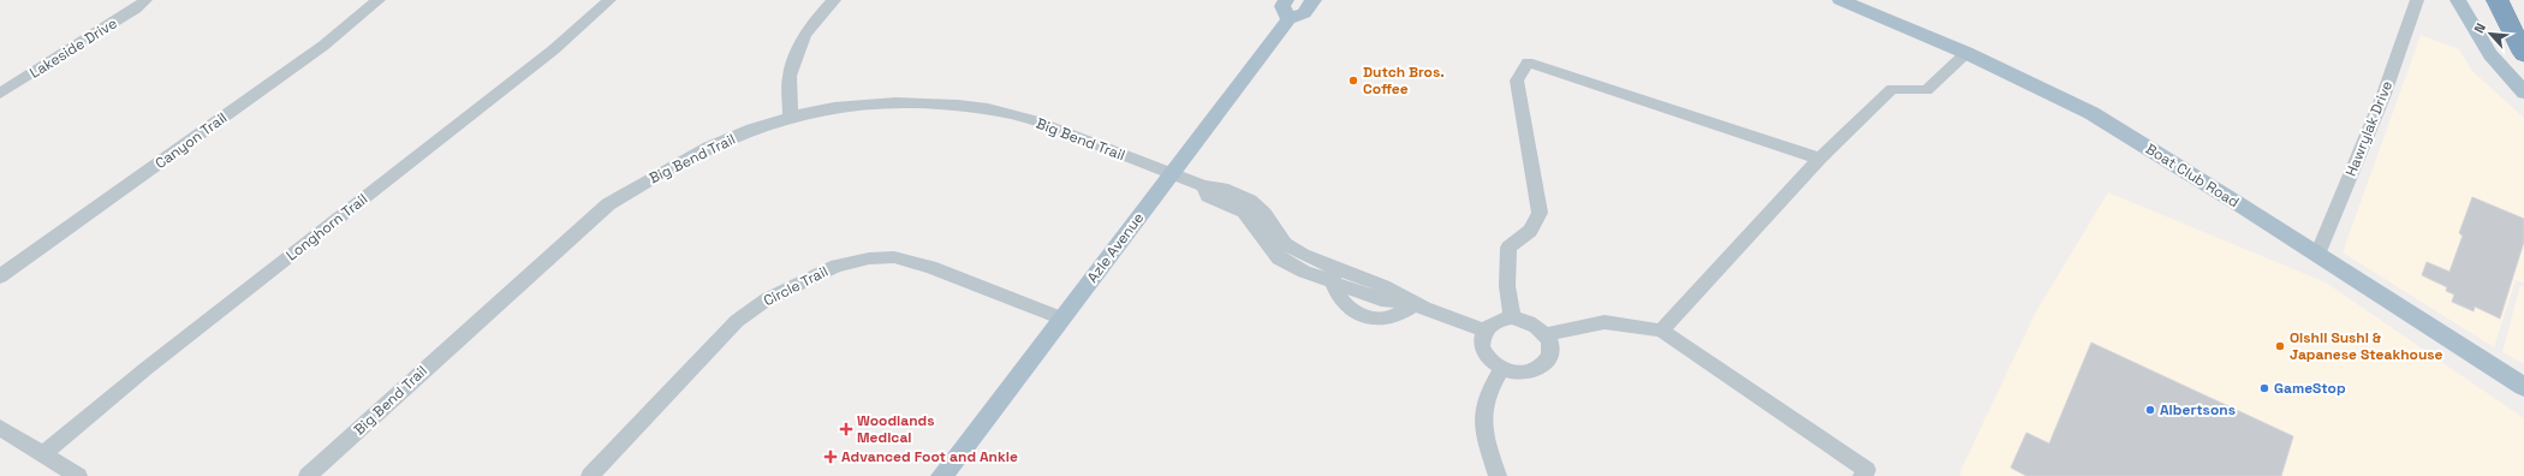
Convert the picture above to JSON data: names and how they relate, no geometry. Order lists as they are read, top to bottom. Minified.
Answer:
{"streets":{"main road":["Boat Club Road","Azle Avenue"],"street":["Lakeside Drive","Hawrylak Drive","Big Bend Trail","Canyon Trail","Longhorn Trail","Circle Trail"]},"crossings":[["Hawrylak Drive","Boat Club Road"],["Big Bend Trail","Azle Avenue"],["Azle Avenue","Circle Trail"]],"places":{"other":["Dutch Bros. Coffee","Oishii Sushi & Japanese Steakhouse","GameStop","Albertsons"],"health":["Woodlands Medical","Advanced Foot and Ankle"]},"north":"top left"}
